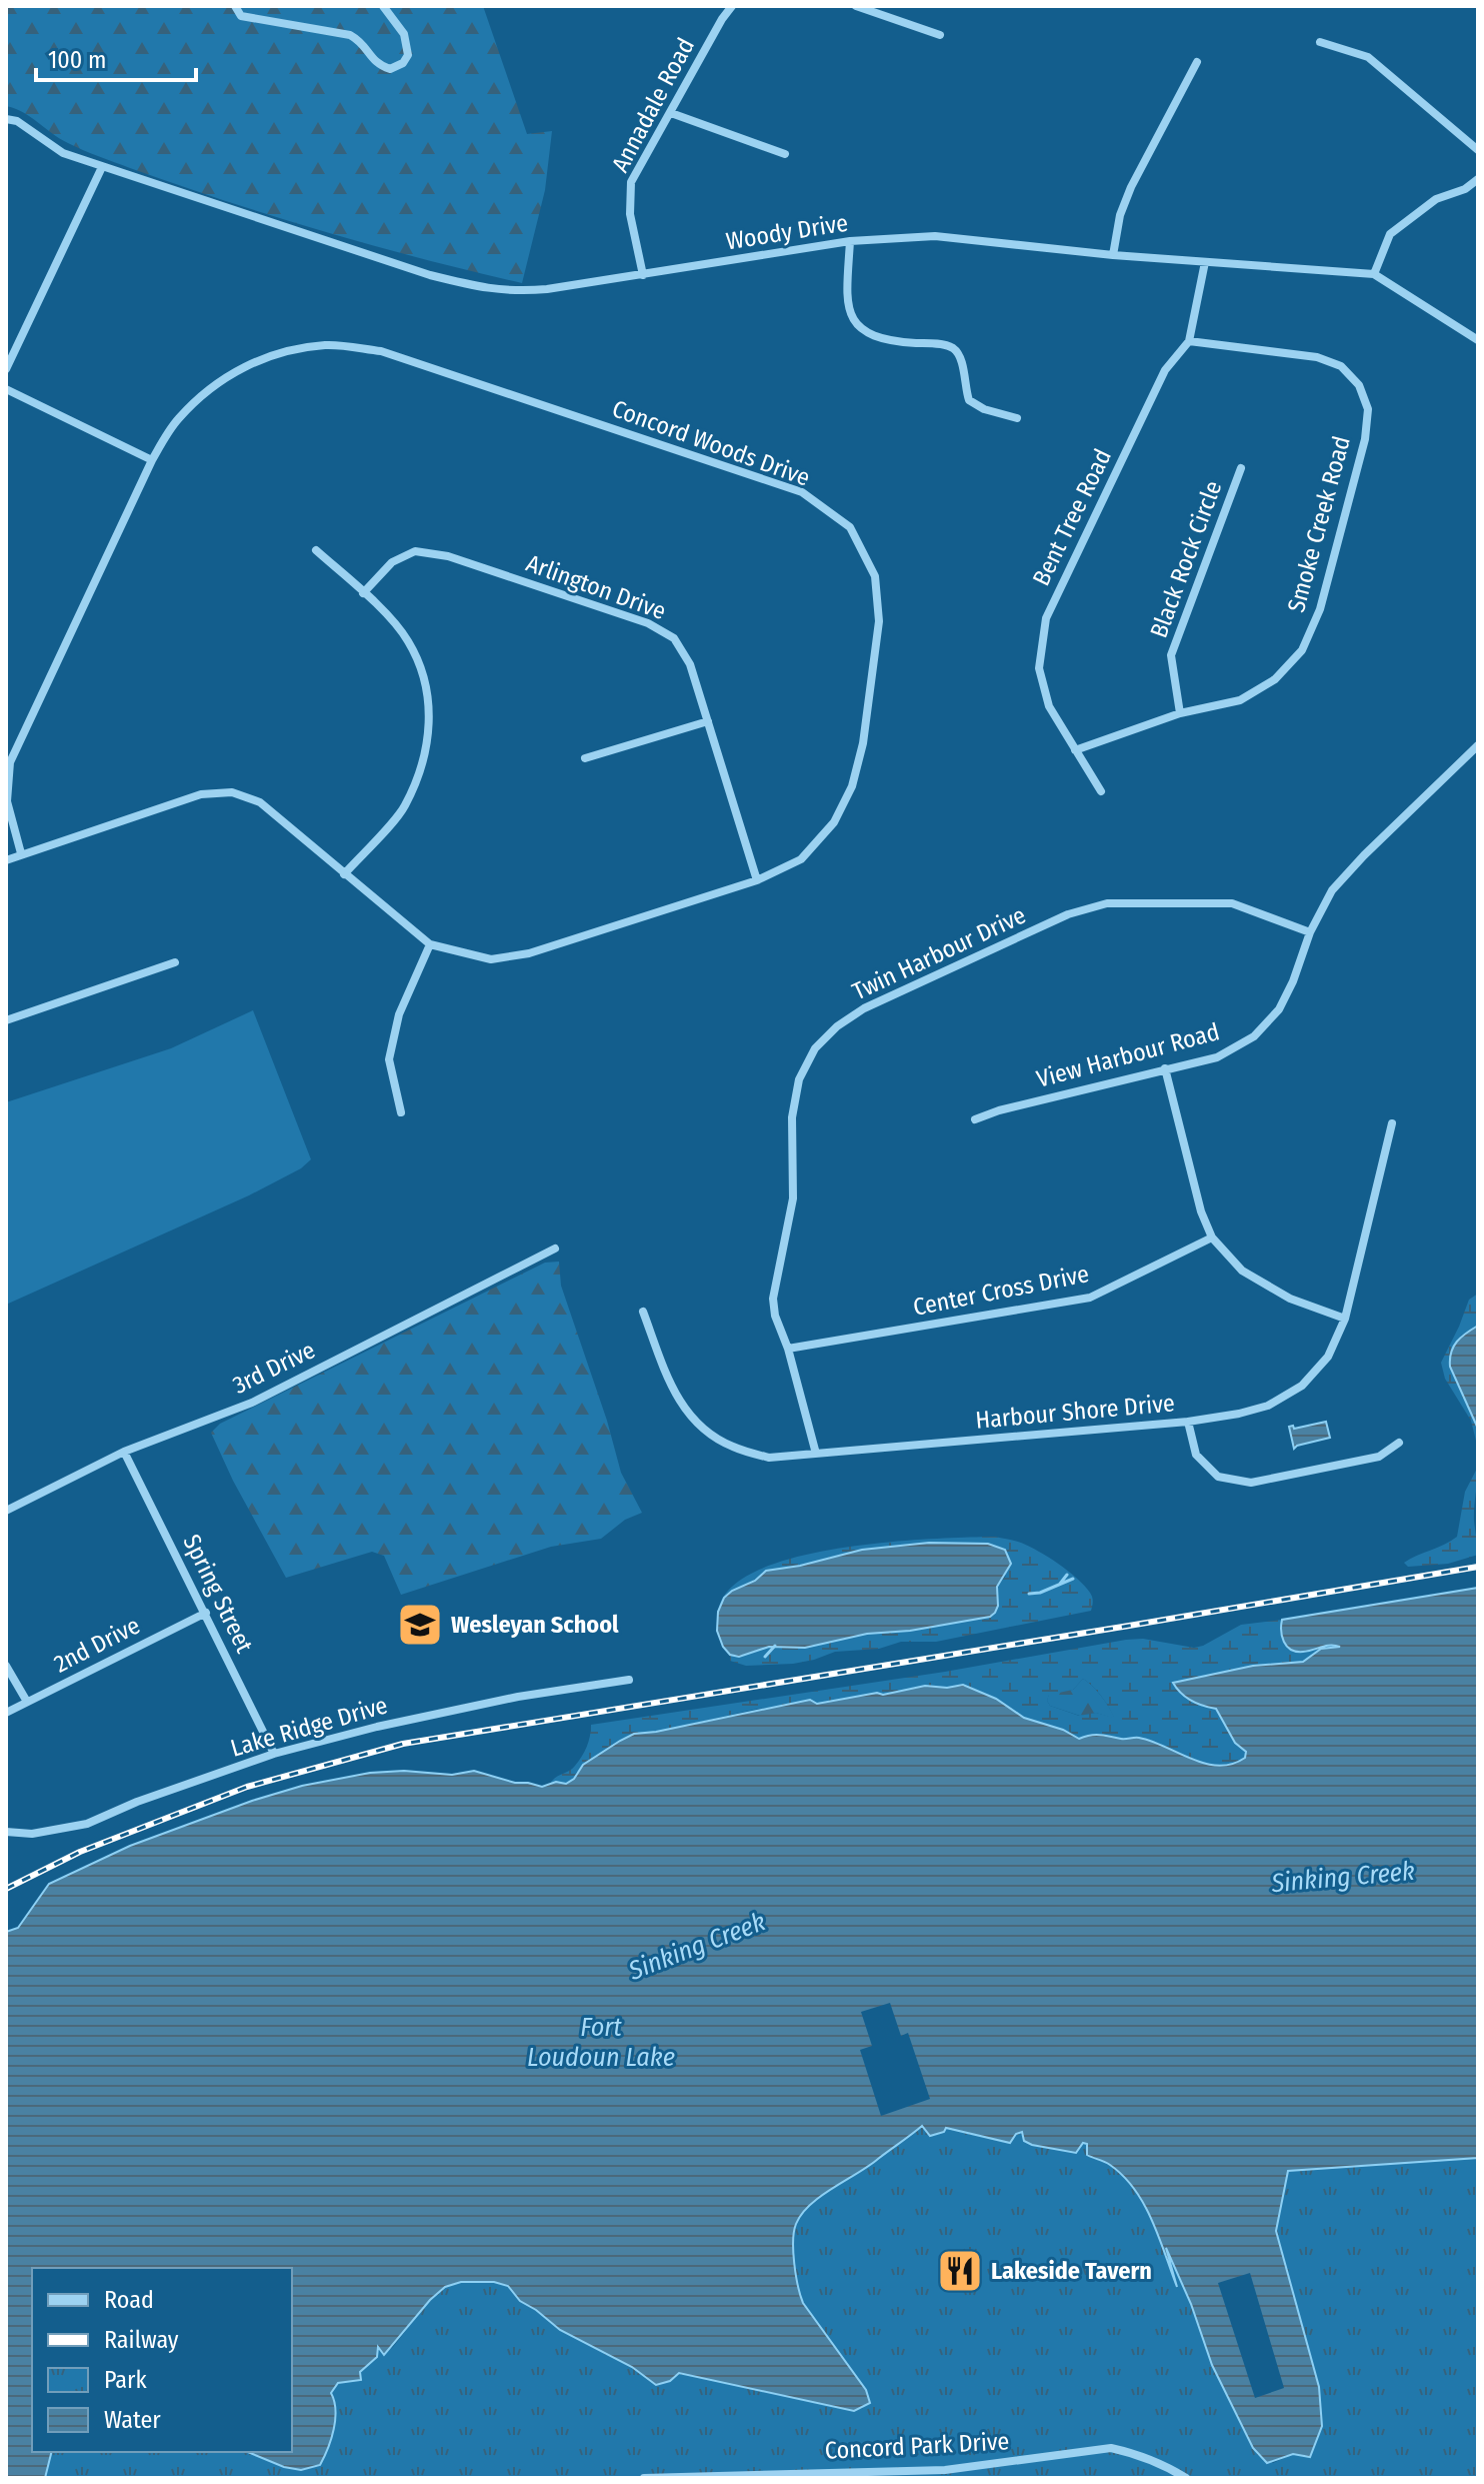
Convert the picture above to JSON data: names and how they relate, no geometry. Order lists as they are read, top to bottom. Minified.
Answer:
{"streets":{"street":["Annadale Road","Woody Drive","Concord Woods Drive","Bent Tree Road","Smoke Creek Road","Black Rock Circle","Arlington Drive","Twin Harbour Drive","View Harbour Road","Center Cross Drive","3rd Drive","Harbour Shore Drive","Spring Street","2nd Drive","Lake Ridge Drive","Concord Park Drive"]},"crossings":[["Annadale Road","Woody Drive"],["Woody Drive","Bent Tree Road"],["Concord Woods Drive","Arlington Drive"],["Bent Tree Road","Smoke Creek Road"],["Smoke Creek Road","Black Rock Circle"],["Twin Harbour Drive","View Harbour Road"],["Twin Harbour Drive","Center Cross Drive"],["Twin Harbour Drive","Harbour Shore Drive"],["3rd Drive","Spring Street"],["Spring Street","2nd Drive"],["Spring Street","Lake Ridge Drive"]],"water":["Sinking Creek","Fort Loudoun Lake"],"places":{"school or university":["Wesleyan School"],"restaurant":["Lakeside Tavern"]},"legend":["Road","Railway","Park","Water"],"scale_bar":"100 m"}
